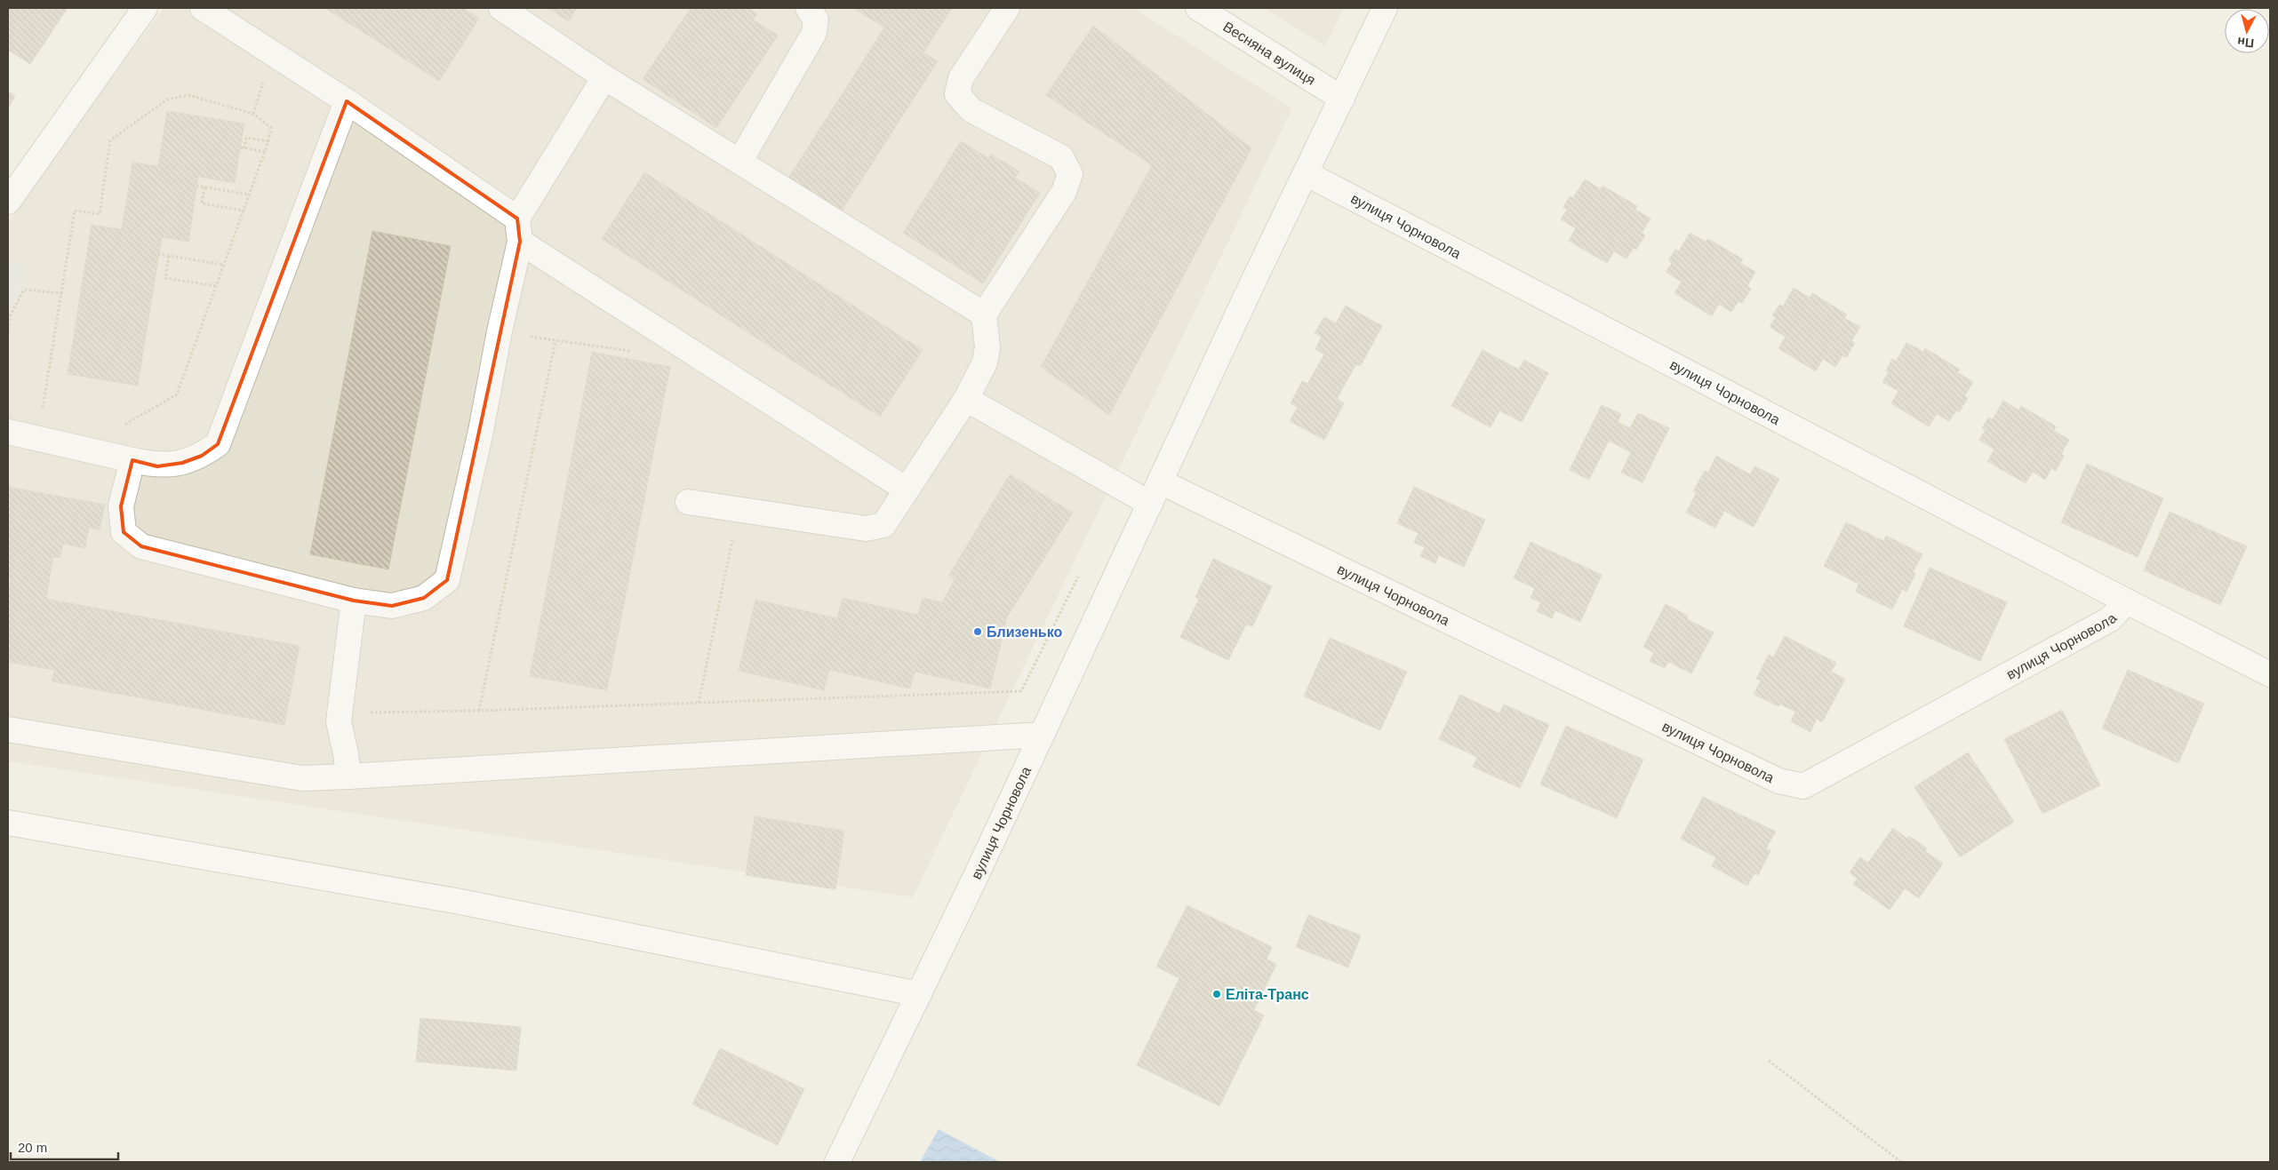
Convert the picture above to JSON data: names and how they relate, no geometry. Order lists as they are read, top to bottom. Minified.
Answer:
{"streets":{"street":["Весняна вулиця","вулиця Чорновола"]},"crossings":[["Весняна вулиця","вулиця Чорновола"]],"places":["Близенько","Еліта-Транс"],"scale_bar":"20 m","north":"bottom"}
